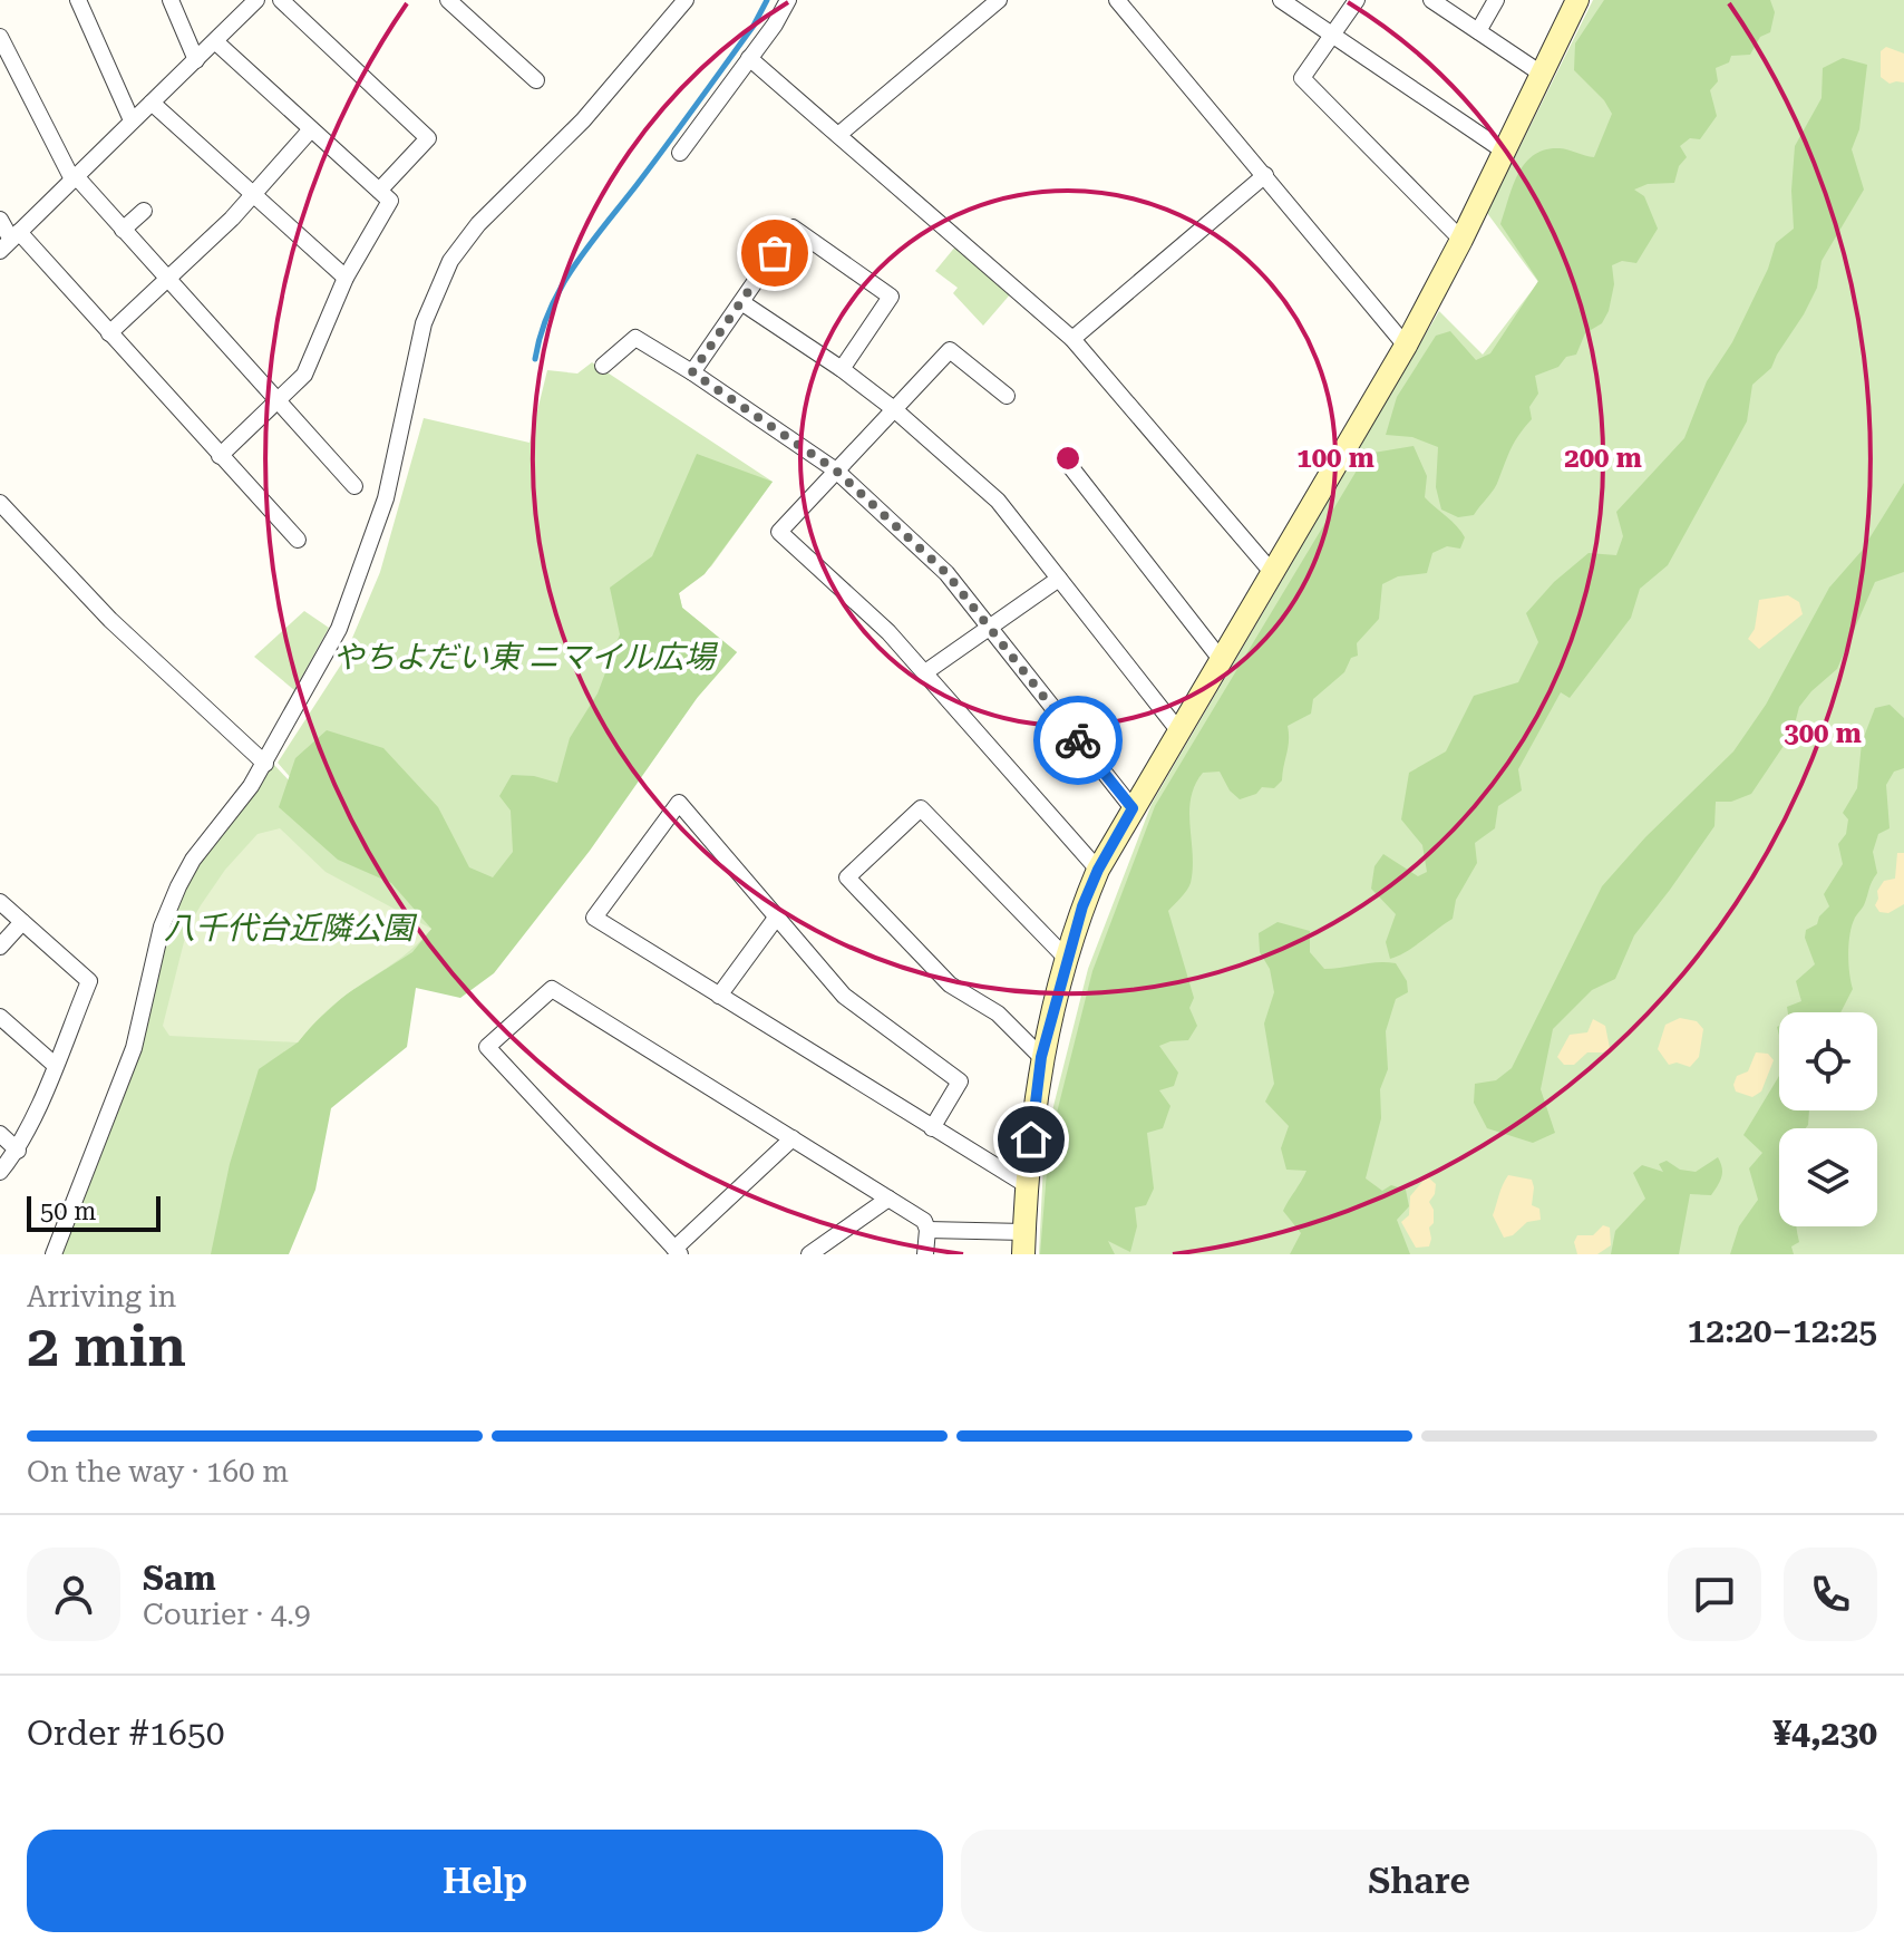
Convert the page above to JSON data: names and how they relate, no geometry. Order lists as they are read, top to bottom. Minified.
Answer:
{"parks":["やちよだい東 ニマイル広場","八千代台近隣公園"],"scale_bar":"50 m","page":{"scale":"50 m","heading":["2 min","Arriving in","12:20–12:25"],"panel":["Sam","Courier · 4.9","Order #1650","¥4,230"],"bar":"On the way · 160 m","buttons":["Help","Share"]},"rings":["100 m","200 m","300 m"]}
